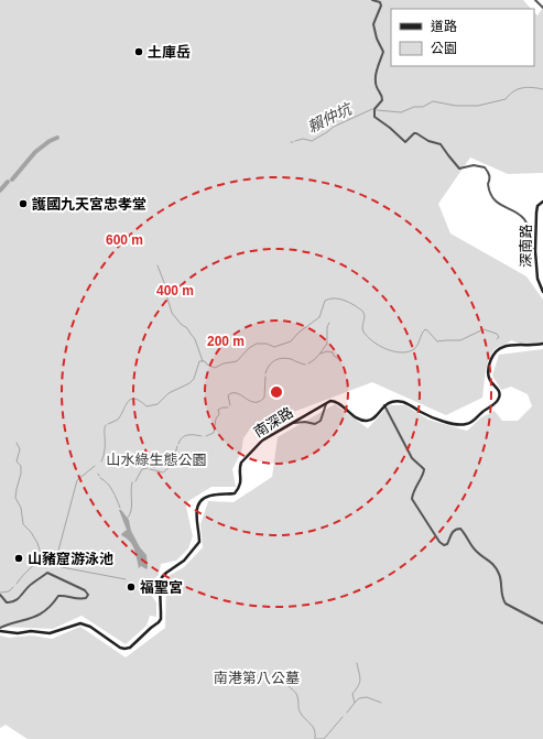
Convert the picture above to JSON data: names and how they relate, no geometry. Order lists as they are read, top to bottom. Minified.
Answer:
{"streets":{"main road":["深南路","南深路"]},"water":["賴仲坑"],"parks":["山水綠生態公園","南港第八公墓"],"places":["土庫岳","護國九天宮忠孝堂","山豬窟游泳池","福聖宮"],"legend":["道路","公園"],"rings":["600 m","400 m","200 m"]}
